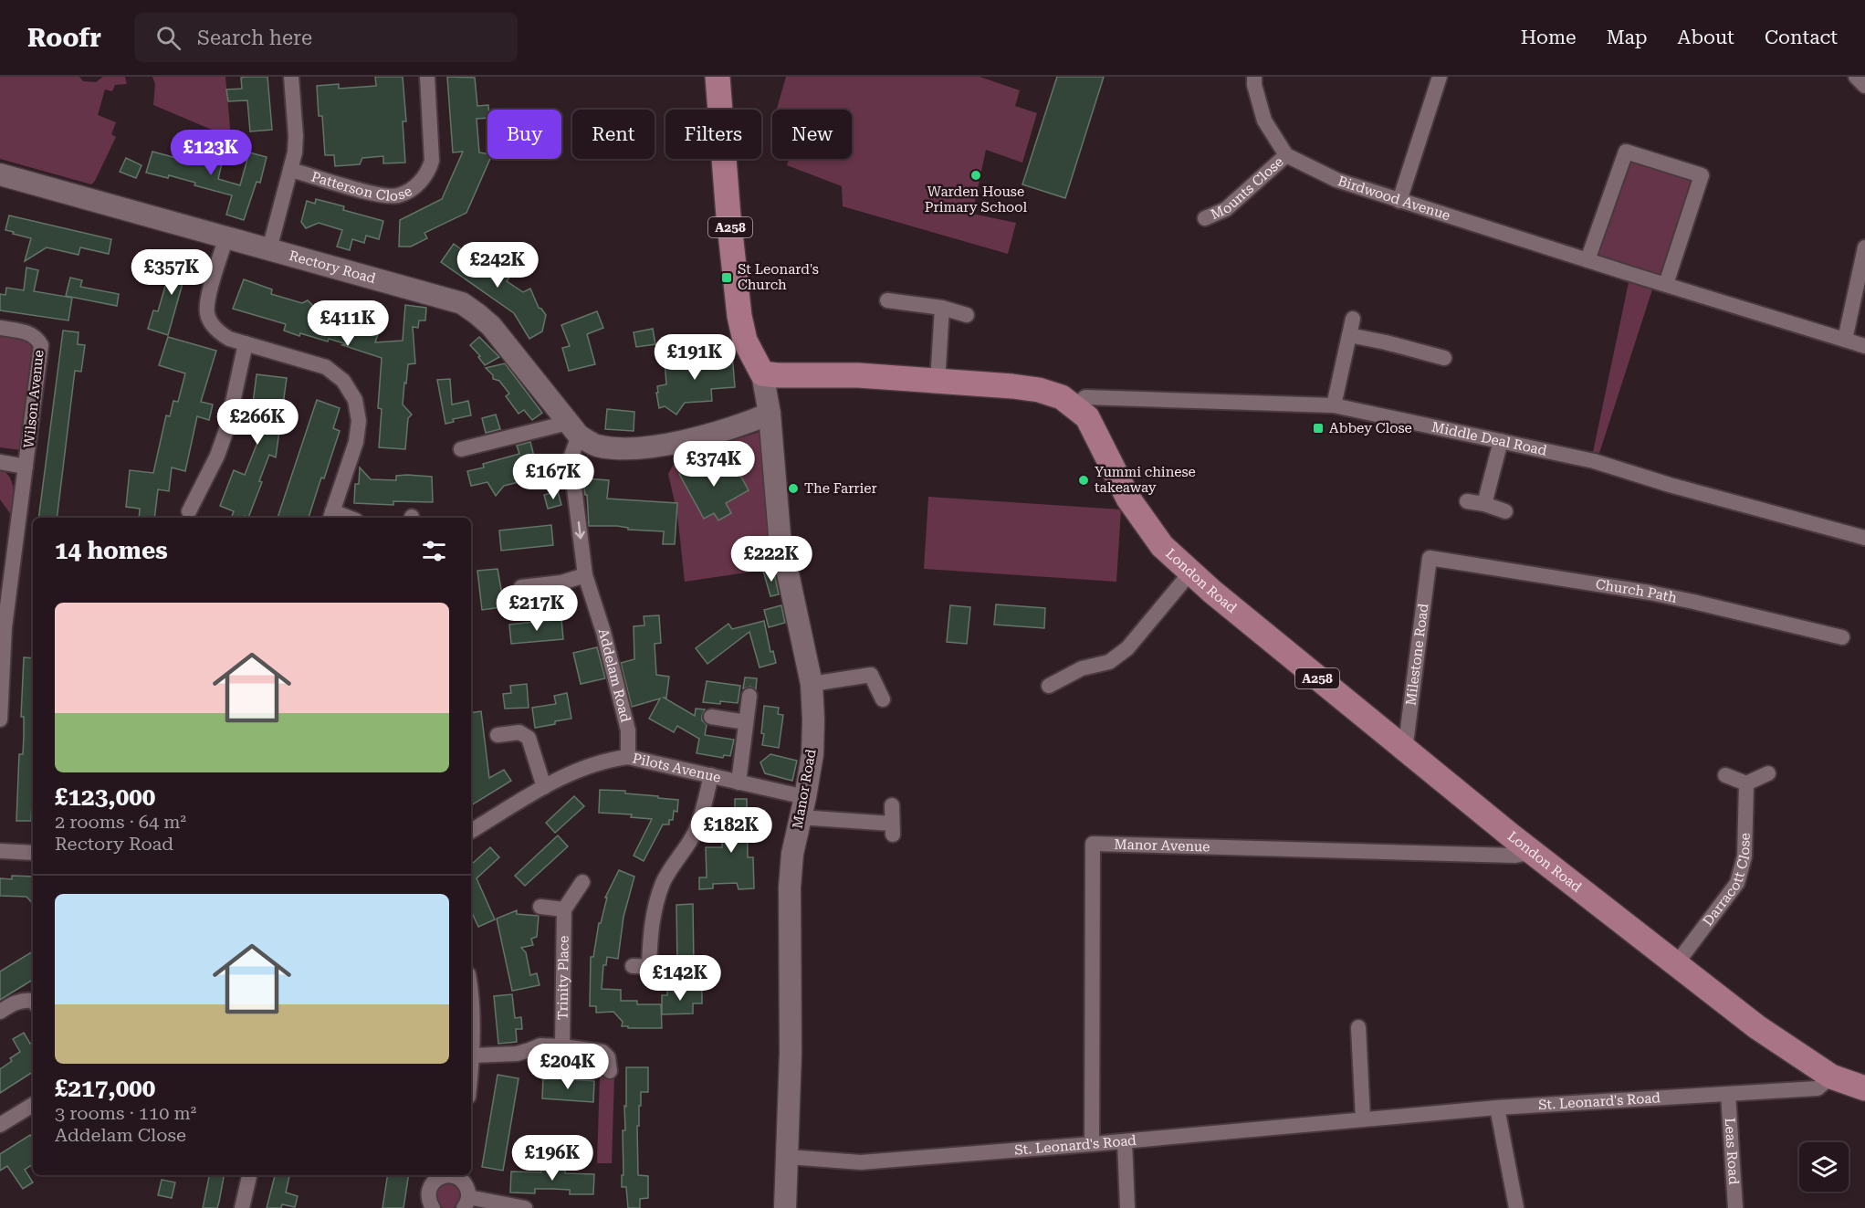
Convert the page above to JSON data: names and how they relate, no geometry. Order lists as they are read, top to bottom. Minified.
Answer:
{"streets":{"main road":["A258","London Road"],"street":["Patterson Close","Mounts Close","Birdwood Avenue","Rectory Road","Wilson Avenue","Middle Deal Road","Church Path","Milestone Road","Addelam Road","Pilots Avenue","Manor Road","Manor Avenue","Darracott Close","Trinity Place","St. Leonard's Road","Leas Road"]},"crossings":[["Patterson Close","Rectory Road"],["Mounts Close","Birdwood Avenue"],["A258","London Road"],["A258","Manor Road"],["Rectory Road","Addelam Road"],["Rectory Road","Manor Road"],["Middle Deal Road","London Road"],["London Road","Milestone Road"],["London Road","Manor Road"],["London Road","Manor Avenue"],["London Road","Darracott Close"],["London Road","St. Leonard's Road"],["Church Path","Milestone Road"],["Addelam Road","Pilots Avenue"],["Pilots Avenue","Manor Road"],["Manor Road","St. Leonard's Road"],["Manor Avenue","St. Leonard's Road"],["St. Leonard's Road","Leas Road"]],"one_way":["Addelam Road"],"places":{"other":["Warden House Primary School","Yummi chinese takeaway","The Farrier"],"transit":["St Leonard's Church","Abbey Close"]},"page":{"header":"Roofr","search":"Search here","nav":["Home","Map","About","Contact"],"chip":["Buy","Rent","Filters","New"],"price":["£123K","£242K","£357K","£411K","£191K","£266K","£374K","£167K","£222K","£217K","£182K","£142K","£204K","£196K"],"heading":"14 homes","list":[{"name":"£123,000","note":"2 rooms · 64 m² · Rectory Road"},{"name":"£217,000","note":"3 rooms · 110 m² · Addelam Close"}]}}
